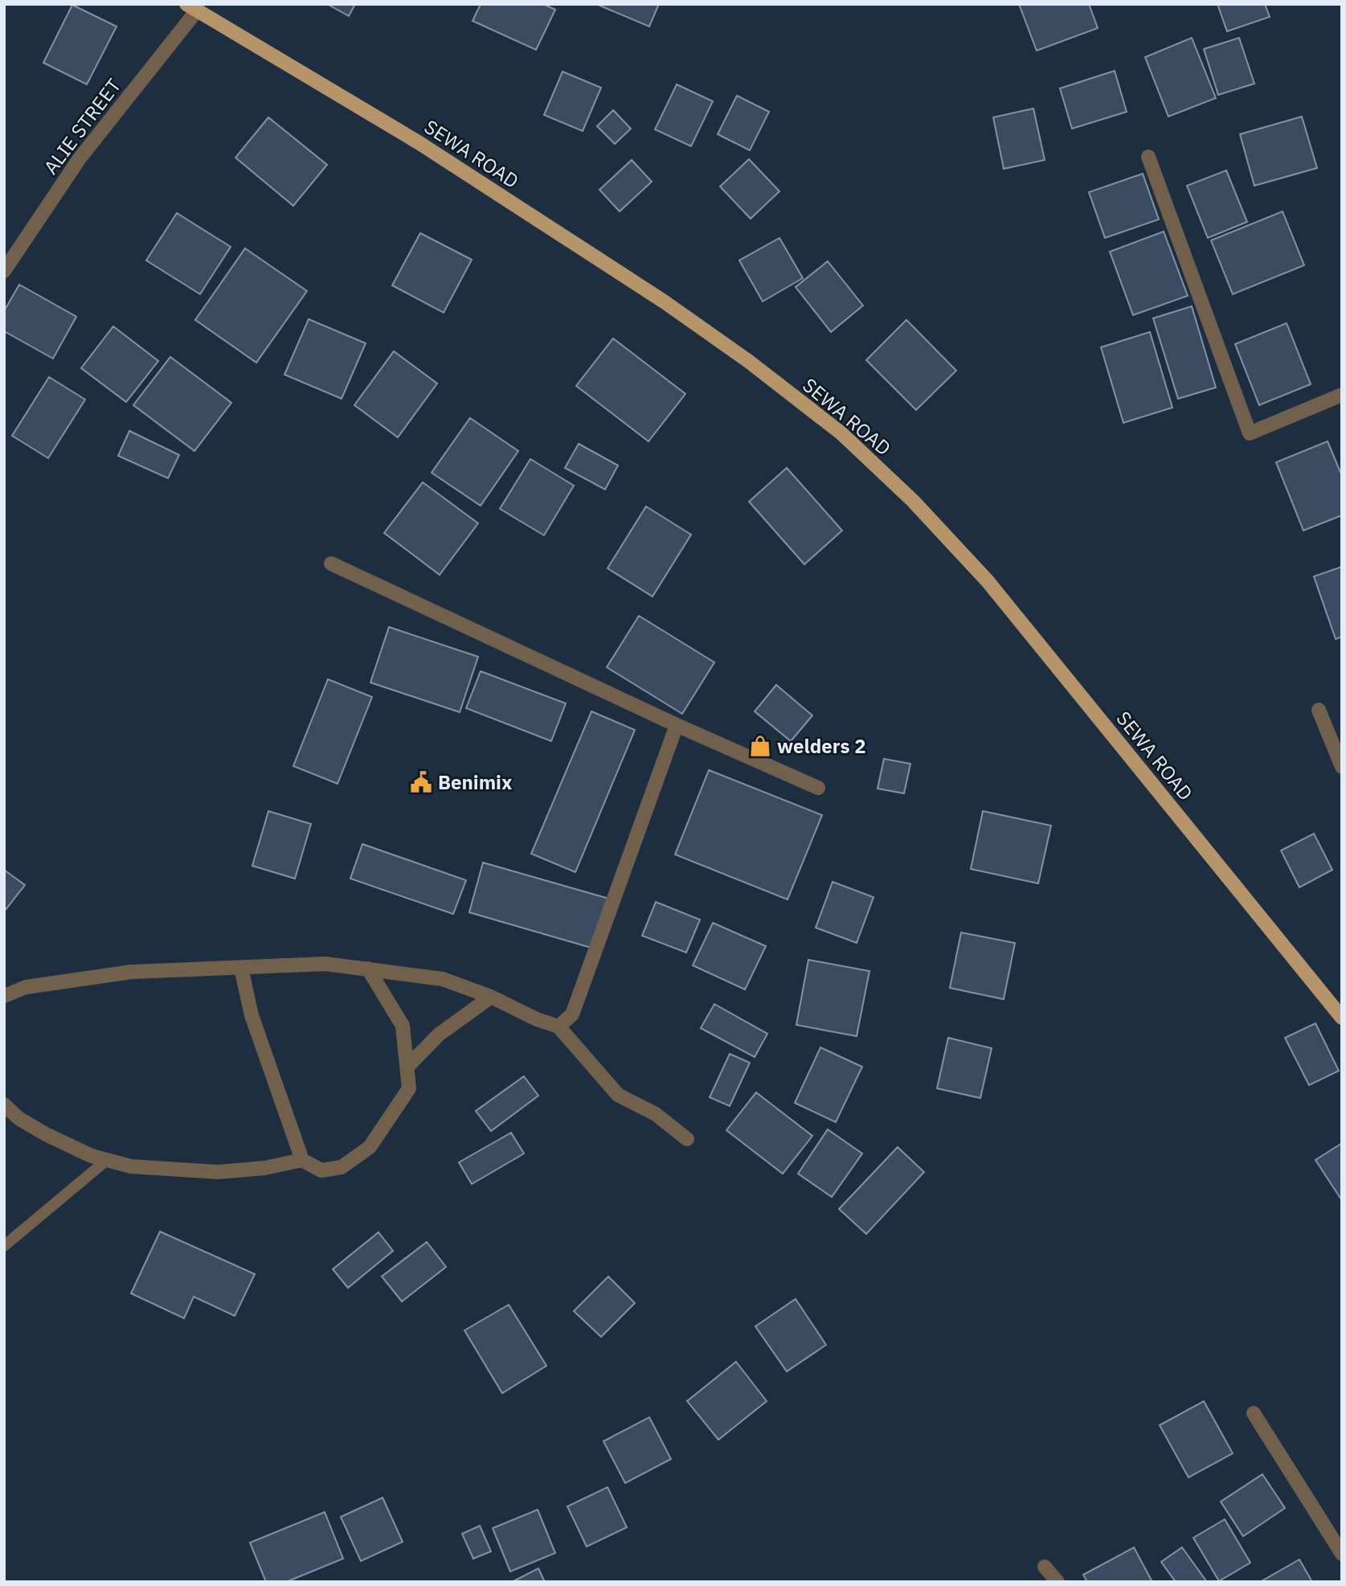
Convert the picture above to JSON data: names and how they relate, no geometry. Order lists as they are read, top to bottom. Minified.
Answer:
{"streets":{"main road":["SEWA ROAD"],"street":["ALIE STREET"]},"crossings":[["ALIE STREET","SEWA ROAD"]],"places":{"shop":["welders 2"],"public building":["Benimix"]}}
